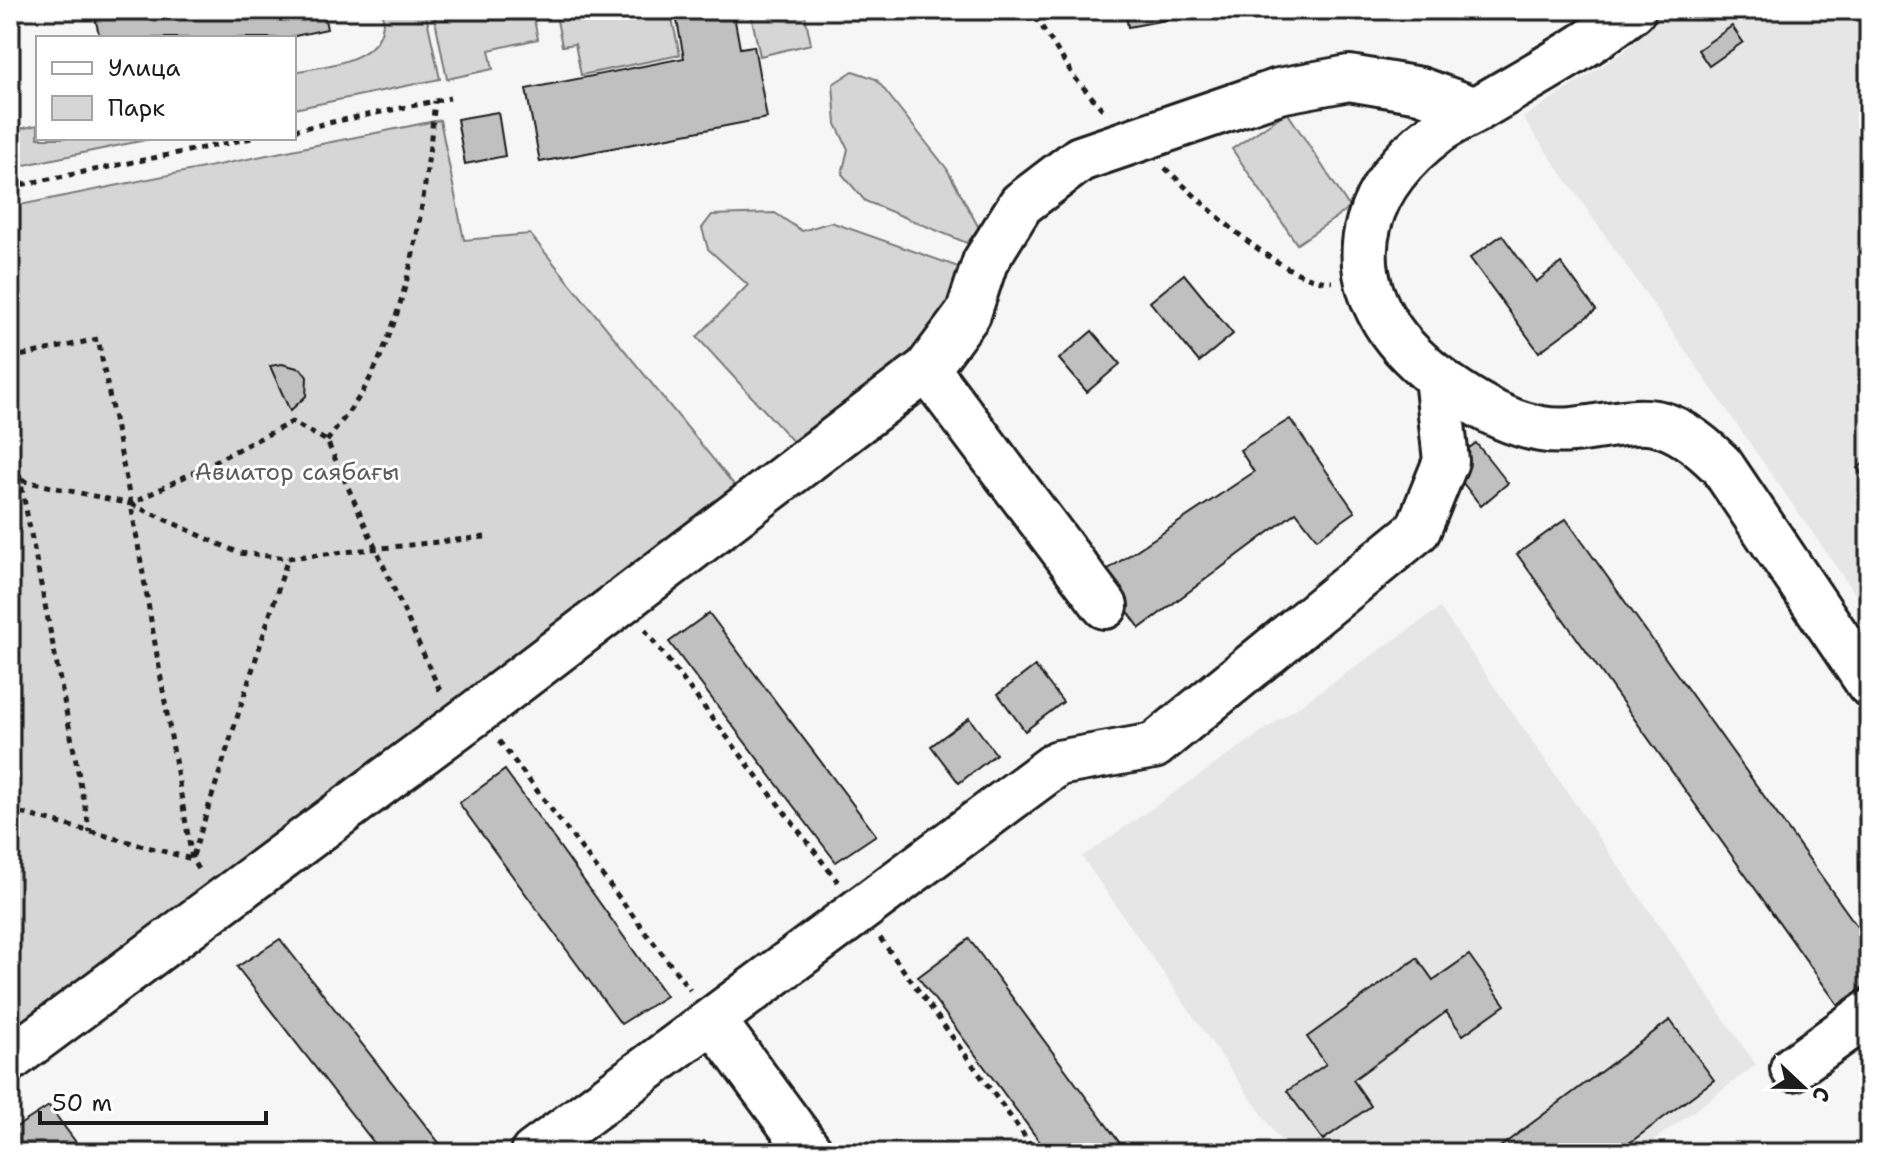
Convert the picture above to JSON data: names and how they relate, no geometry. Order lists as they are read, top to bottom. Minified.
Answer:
{"parks":["Авиатор саябағы"],"legend":["Улица","Парк"],"scale_bar":"50 m","north":"right"}
